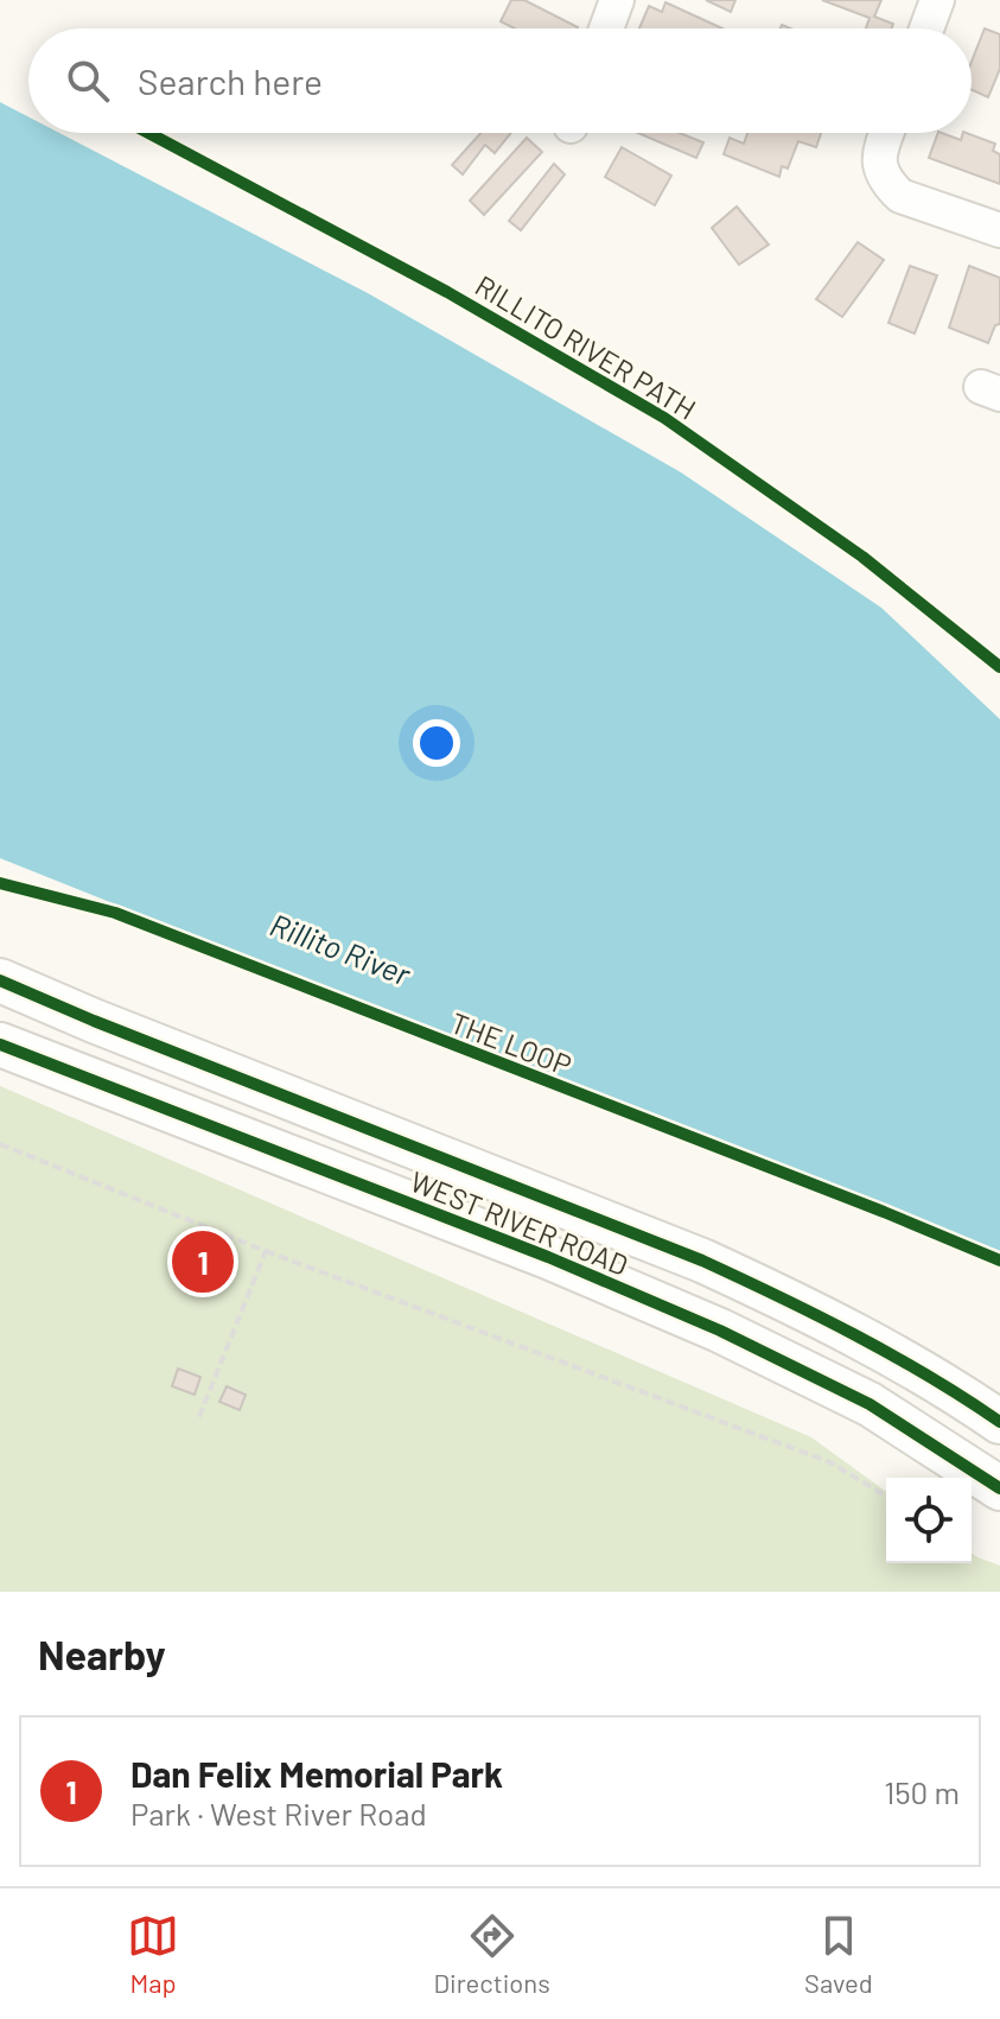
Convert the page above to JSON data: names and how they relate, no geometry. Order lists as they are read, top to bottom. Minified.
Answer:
{"streets":{"main road":["WEST RIVER ROAD"],"cycle path":["RILLITO RIVER PATH","THE LOOP"]},"water":["Rillito River"],"page":{"search":"Search here","pins":"1","heading":"Nearby","list":[{"mark":"1","name":"Dan Felix Memorial Park","note":"Park · West River Road","value":"150 m"}],"nav":["Map","Directions","Saved"]}}
